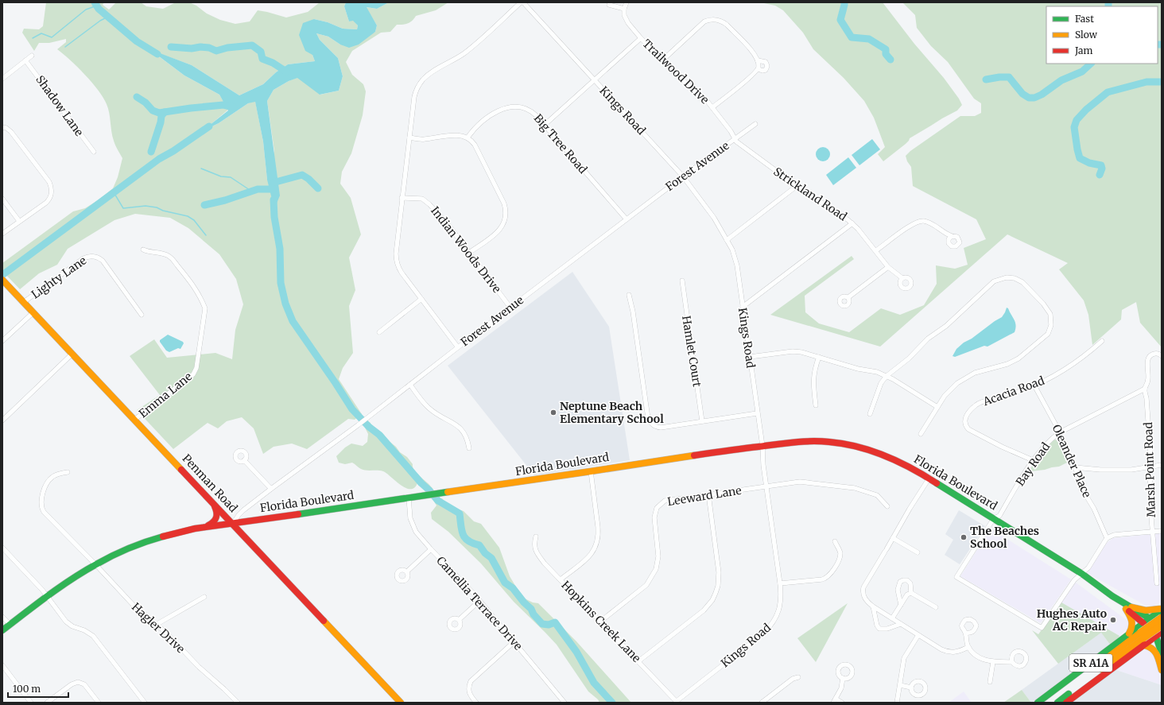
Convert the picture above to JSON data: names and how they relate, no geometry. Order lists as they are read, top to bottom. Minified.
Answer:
{"streets":{"main road":["Florida Boulevard","Penman Road","SR A1A"],"street":["Trailwood Drive","Shadow Lane","Kings Road","Big Tree Road","Forest Avenue","Strickland Road","Indian Woods Drive","Lighty Lane","Hamlet Court","Acacia Road","Emma Lane","Oleander Place","Bay Road","Marsh Point Road","Leeward Lane","Camellia Terrace Drive","Hopkins Creek Lane","Hagler Drive"]},"crossings":[["Trailwood Drive","Forest Avenue"],["Trailwood Drive","Strickland Road"],["Kings Road","Forest Avenue"],["Kings Road","Strickland Road"],["Kings Road","Florida Boulevard"],["Kings Road","Leeward Lane"],["Kings Road","Hopkins Creek Lane"],["Big Tree Road","Forest Avenue"],["Forest Avenue","Strickland Road"],["Forest Avenue","Indian Woods Drive"],["Forest Avenue","Florida Boulevard"],["Forest Avenue","Penman Road"],["Lighty Lane","Penman Road"],["Acacia Road","Oleander Place"],["Acacia Road","Bay Road"],["Emma Lane","Penman Road"],["Oleander Place","Bay Road"],["Florida Boulevard","Bay Road"],["Florida Boulevard","Penman Road"],["Florida Boulevard","Camellia Terrace Drive"],["Florida Boulevard","Hagler Drive"],["Florida Boulevard","SR A1A"],["Bay Road","Marsh Point Road"],["Leeward Lane","Hopkins Creek Lane"]],"places":["Neptune Beach Elementary School","The Beaches School","Hughes Auto AC Repair"],"legend":["Fast","Slow","Jam"],"scale_bar":"100 m"}
